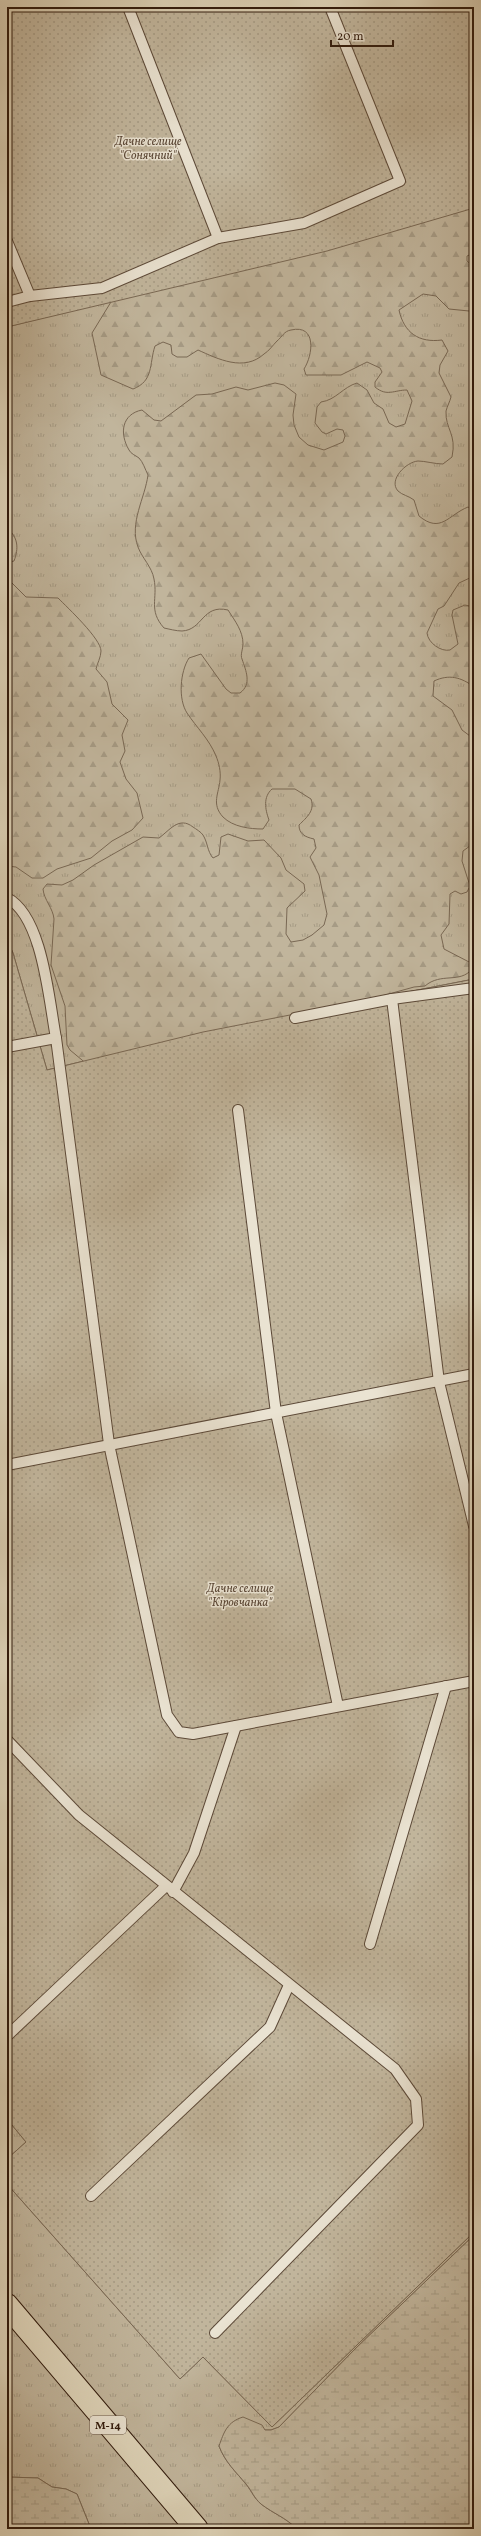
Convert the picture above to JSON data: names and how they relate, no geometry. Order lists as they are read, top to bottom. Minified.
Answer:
{"streets":{"highway":["М-14"]},"parks":["Дачне селище \"Сонячний\"","Дачне селище \"Кіровчанка\""],"scale_bar":"20 m"}
